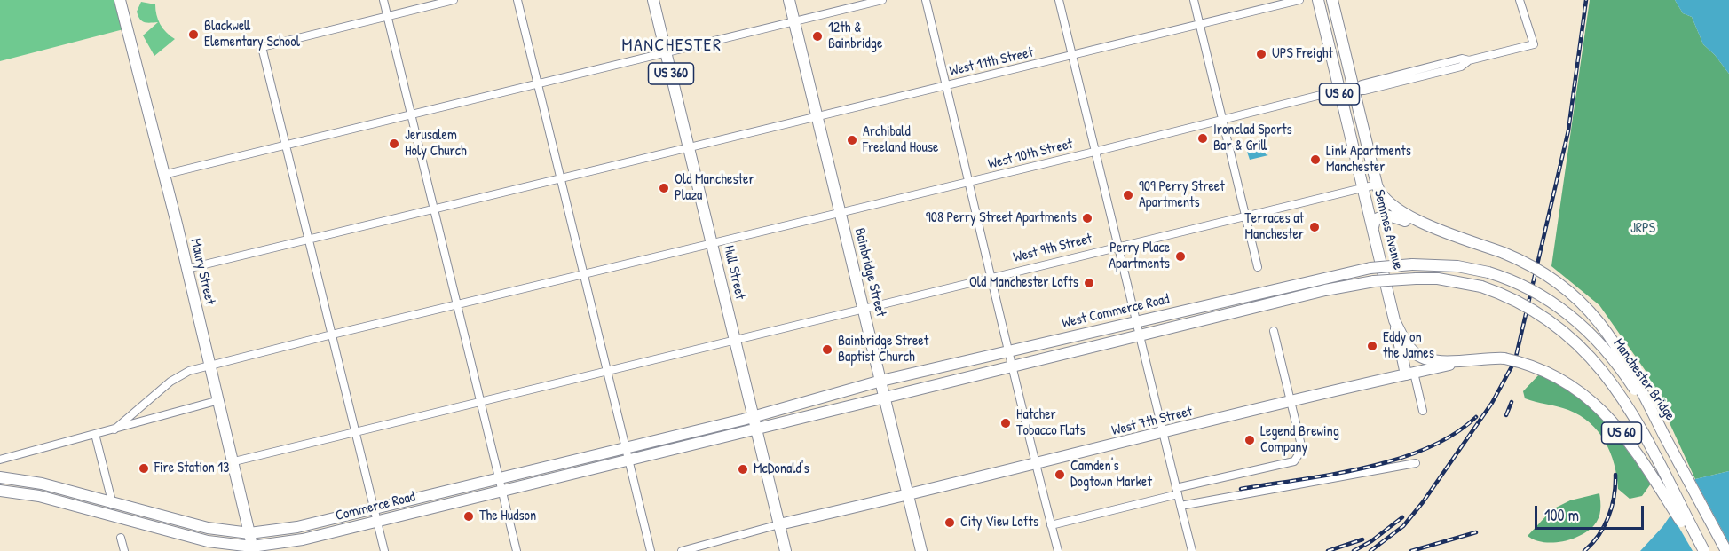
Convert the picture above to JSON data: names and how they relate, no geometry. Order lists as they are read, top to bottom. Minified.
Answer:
{"streets":{"main road":["US 360","US 60","Semmes Avenue","Maury Street","Hull Street","Bainbridge Street","West Commerce Road","Manchester Bridge","West 7th Street","Commerce Road"],"street":["West 11th Street","West 10th Street","West 9th Street"]},"crossings":[["West 11th Street","Maury Street"],["West 11th Street","Hull Street"],["West 11th Street","Bainbridge Street"],["US 60","Semmes Avenue"],["US 60","West 9th Street"],["US 60","Manchester Bridge"],["US 60","West 7th Street"],["West 10th Street","Semmes Avenue"],["West 10th Street","Maury Street"],["West 10th Street","Hull Street"],["West 10th Street","Bainbridge Street"],["Semmes Avenue","West 9th Street"],["Semmes Avenue","West 7th Street"],["West 9th Street","Maury Street"],["West 9th Street","Hull Street"],["West 9th Street","Bainbridge Street"],["Maury Street","Commerce Road"],["Hull Street","West Commerce Road"],["Hull Street","West 7th Street"],["Hull Street","Commerce Road"],["Bainbridge Street","West Commerce Road"],["Bainbridge Street","West 7th Street"],["West Commerce Road","Manchester Bridge"],["West Commerce Road","Commerce Road"]],"districts":["MANCHESTER"],"parks":["JRPS"],"places":["Blackwell Elementary School","12th & Bainbridge","UPS Freight","Ironclad Sports Bar & Grill","Archibald Freeland House","Jerusalem Holy Church","Link Apartments Manchester","Old Manchester Plaza","909 Perry Street Apartments","908 Perry Street Apartments","Terraces at Manchester","Perry Place Apartments","Old Manchester Lofts","Eddy on the James","Bainbridge Street Baptist Church","Hatcher Tobacco Flats","Legend Brewing Company","Fire Station 13","McDonald's","Camden's Dogtown Market","The Hudson","City View Lofts"],"scale_bar":"100 m"}
